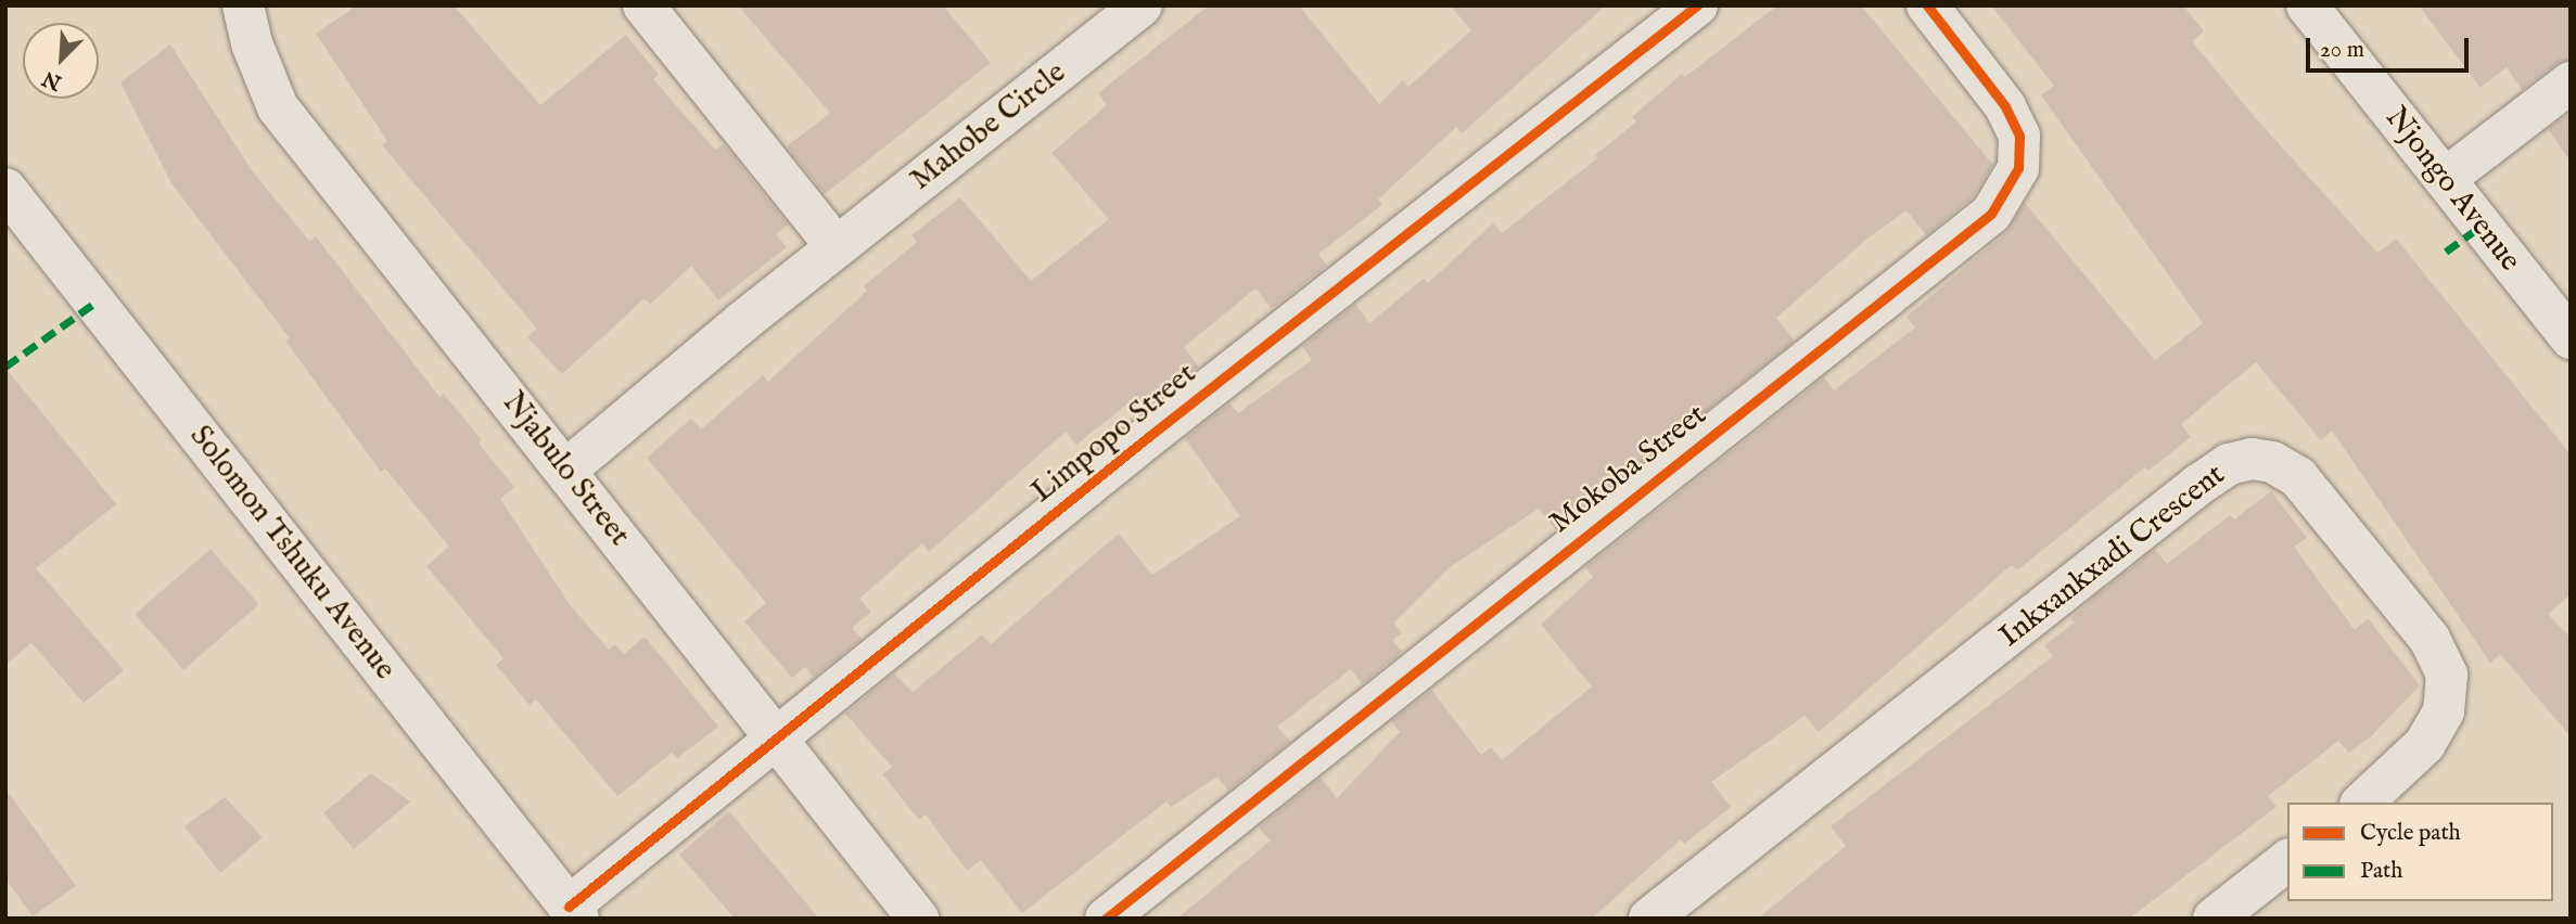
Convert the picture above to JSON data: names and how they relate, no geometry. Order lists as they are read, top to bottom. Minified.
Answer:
{"streets":{"street":["Mahobe Circle","Njongo Avenue","Limpopo Street","Njabulo Street","Mokoba Street","Solomon Tshuku Avenue","Inkxankxadi Crescent"]},"crossings":[["Mahobe Circle","Njabulo Street"],["Limpopo Street","Njabulo Street"],["Limpopo Street","Solomon Tshuku Avenue"]],"legend":["Cycle path","Path"],"scale_bar":"20 m","north":"bottom left"}
